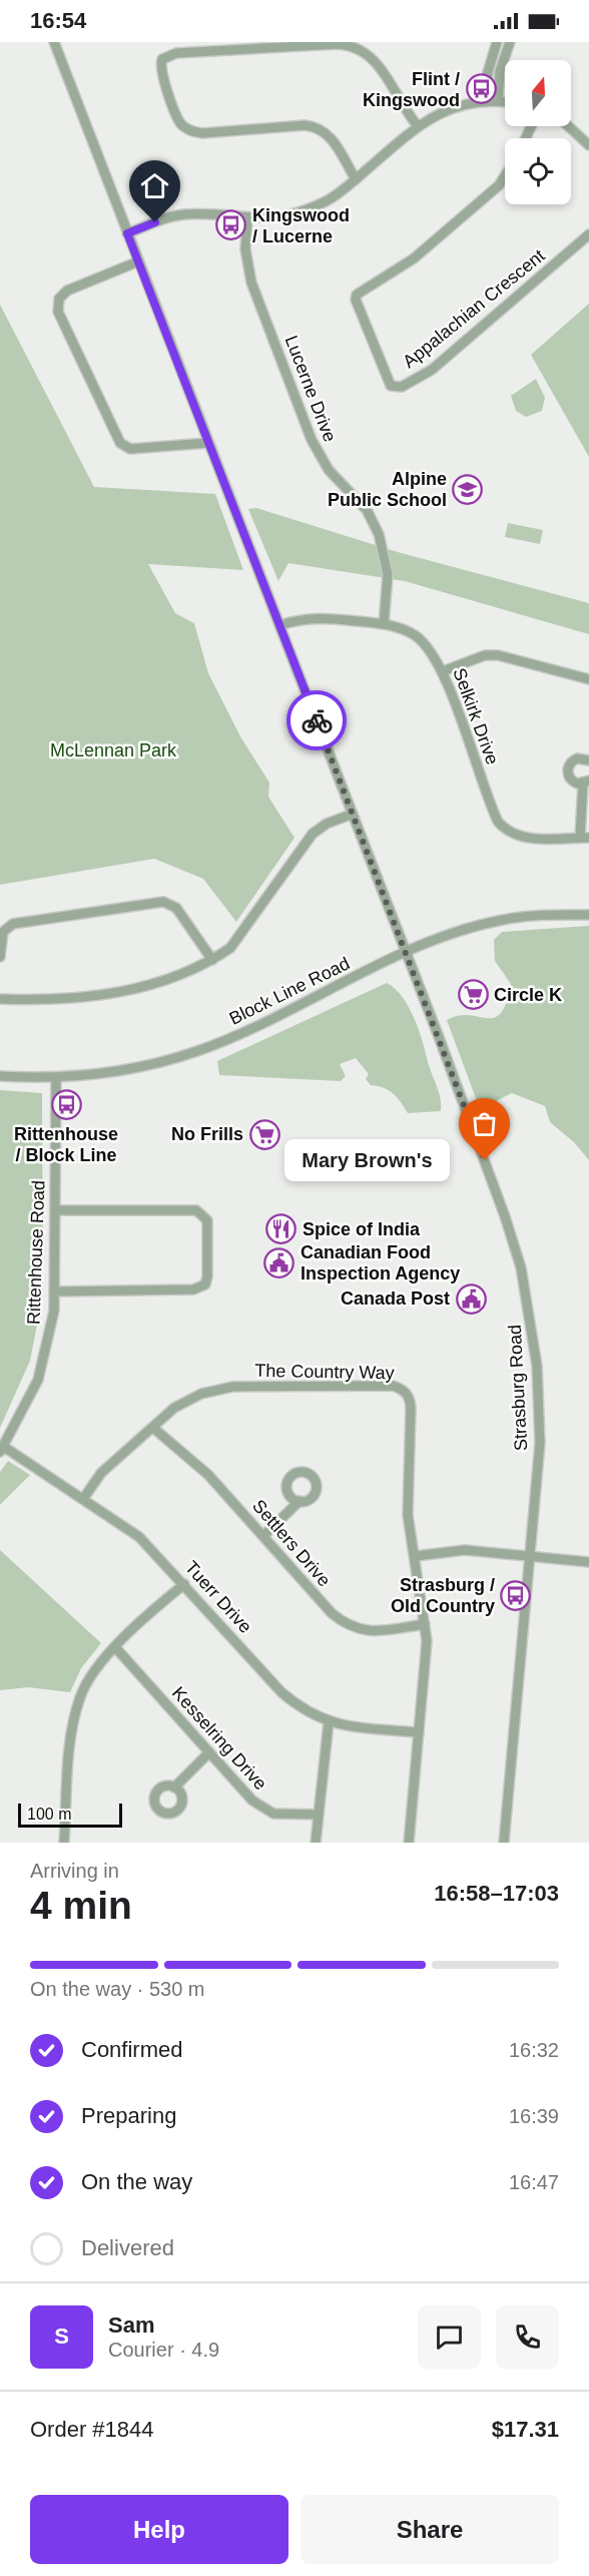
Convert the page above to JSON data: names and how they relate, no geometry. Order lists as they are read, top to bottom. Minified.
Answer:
{"streets":{"street":["Appalachian Crescent","Lucerne Drive","Selkirk Drive","Block Line Road","Rittenhouse Road","The Country Way","Strasburg Road","Settlers Drive","Tuerr Drive","Kesselring Drive"]},"crossings":[["Lucerne Drive","Selkirk Drive"],["Selkirk Drive","Strasburg Road"],["Block Line Road","Rittenhouse Road"],["Block Line Road","Strasburg Road"],["Rittenhouse Road","Tuerr Drive"],["The Country Way","Settlers Drive"],["The Country Way","Tuerr Drive"]],"parks":["McLennan Park"],"places":{"bus stop":["Flint / Kingswood","Kingswood / Lucerne","Rittenhouse / Block Line","Strasburg / Old Country"],"school or university":["Alpine Public School"],"supermarket":["Circle K","No Frills"],"other":["Mary Brown's"],"restaurant":["Spice of India"],"public building":["Canadian Food Inspection Agency","Canada Post"]},"scale_bar":"100 m","north":"top","page":{"status":"16:54","bubble":"Mary Brown's","scale":"100 m","heading":["4 min","Arriving in","16:58–17:03"],"panel":["Sam","Courier · 4.9","Order #1844","$17.31"],"bar":"On the way · 530 m","list":[["Confirmed","16:32"],["Preparing","16:39"],["On the way","16:47"],"Delivered"],"round":"S","buttons":["Help","Share"]}}
